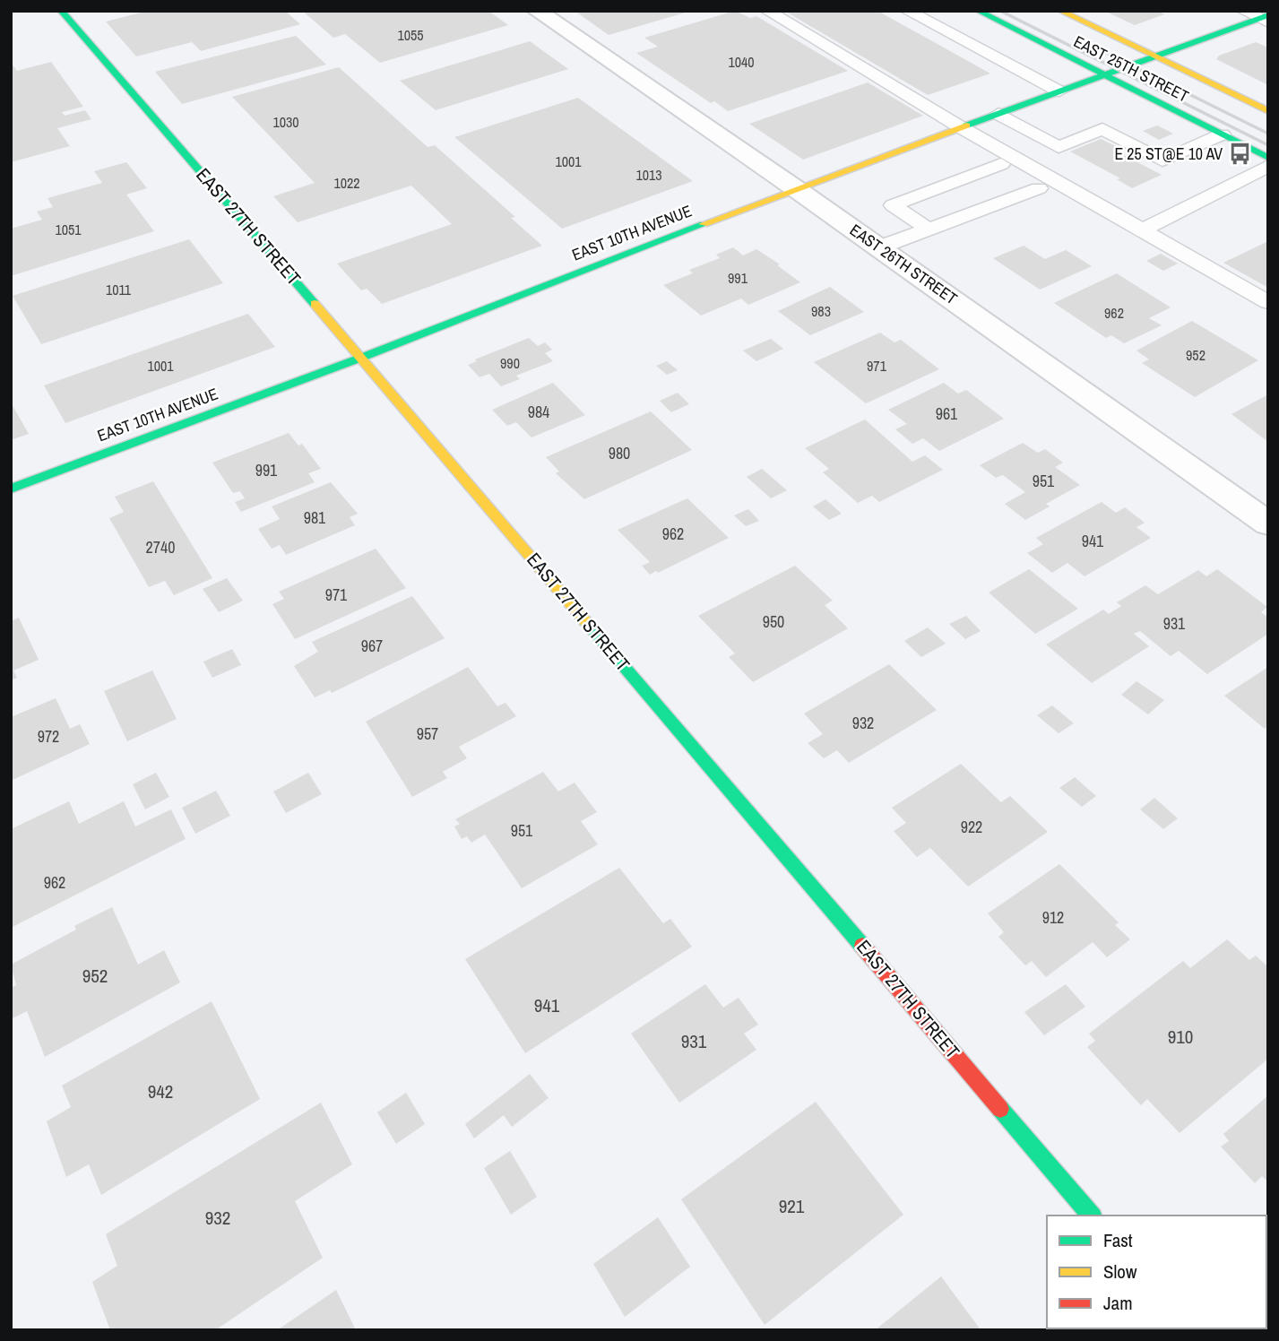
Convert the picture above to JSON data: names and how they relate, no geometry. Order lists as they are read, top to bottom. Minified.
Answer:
{"streets":{"street":["EAST 25TH STREET","EAST 27TH STREET","EAST 10TH AVENUE","EAST 26TH STREET"]},"crossings":[["EAST 25TH STREET","EAST 10TH AVENUE"],["EAST 27TH STREET","EAST 10TH AVENUE"],["EAST 10TH AVENUE","EAST 26TH STREET"]],"places":{"bus stop":["E 25 ST@E 10 AV"]},"house_numbers":["1055","1040","1030","1001","1013","1022","1051","991","1011","983","962","952","990","1001","971","984","961","980","991","951","981","962","941","2740","971","950","931","967","932","957","972","922","951","962","912","952","941","910","931","942","921","932"],"legend":["Fast","Slow","Jam"]}
